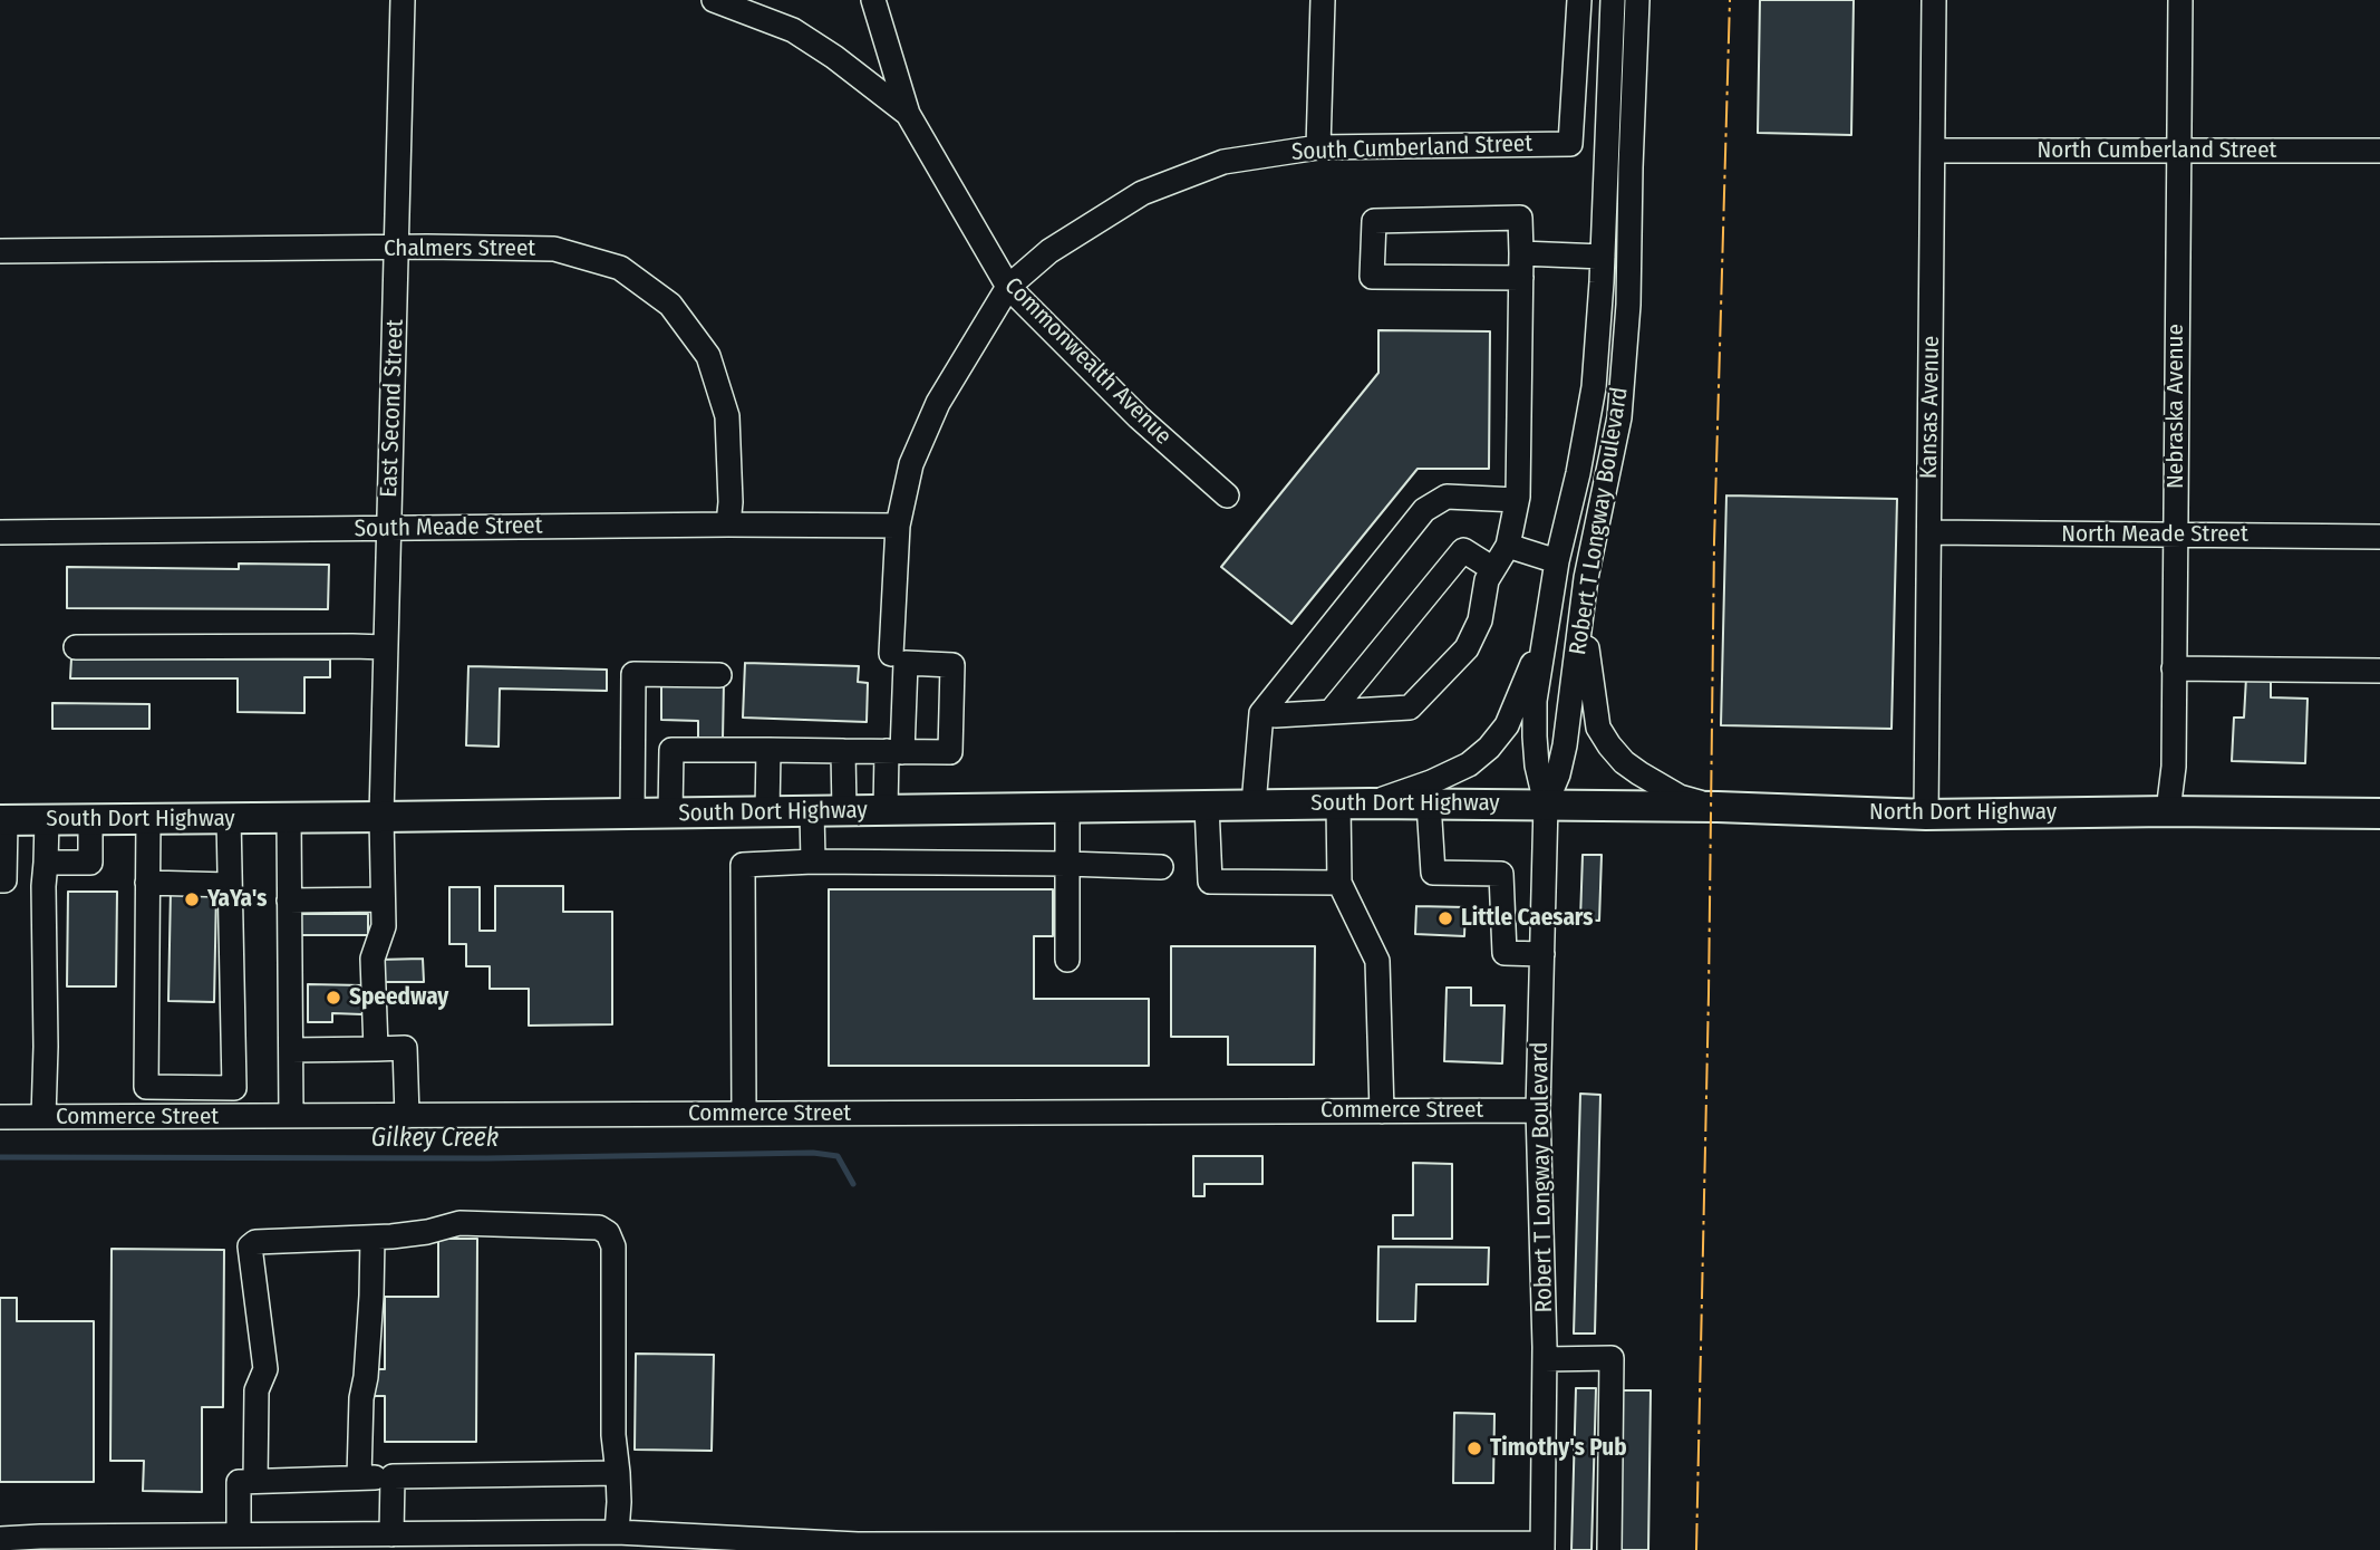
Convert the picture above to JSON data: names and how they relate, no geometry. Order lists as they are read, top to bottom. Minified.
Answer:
{"streets":{"main road":["South Dort Highway","North Dort Highway"],"street":["South Cumberland Street","North Cumberland Street","Chalmers Street","Commonwealth Avenue","Nebraska Avenue","Kansas Avenue","East Second Street","Robert T Longway Boulevard","South Meade Street","North Meade Street","Commerce Street"]},"crossings":[["South Cumberland Street","Commonwealth Avenue"],["South Cumberland Street","South Meade Street"],["North Cumberland Street","Nebraska Avenue"],["North Cumberland Street","Kansas Avenue"],["Chalmers Street","East Second Street"],["Chalmers Street","South Meade Street"],["Nebraska Avenue","North Meade Street"],["Nebraska Avenue","North Dort Highway"],["Kansas Avenue","North Meade Street"],["Kansas Avenue","North Dort Highway"],["East Second Street","South Meade Street"],["East Second Street","South Dort Highway"],["Robert T Longway Boulevard","South Dort Highway"],["Robert T Longway Boulevard","North Dort Highway"],["Robert T Longway Boulevard","Commerce Street"],["South Dort Highway","North Dort Highway"]],"water":["Gilkey Creek"],"places":["YaYa's","Little Caesars","Speedway","Timothy's Pub"]}
